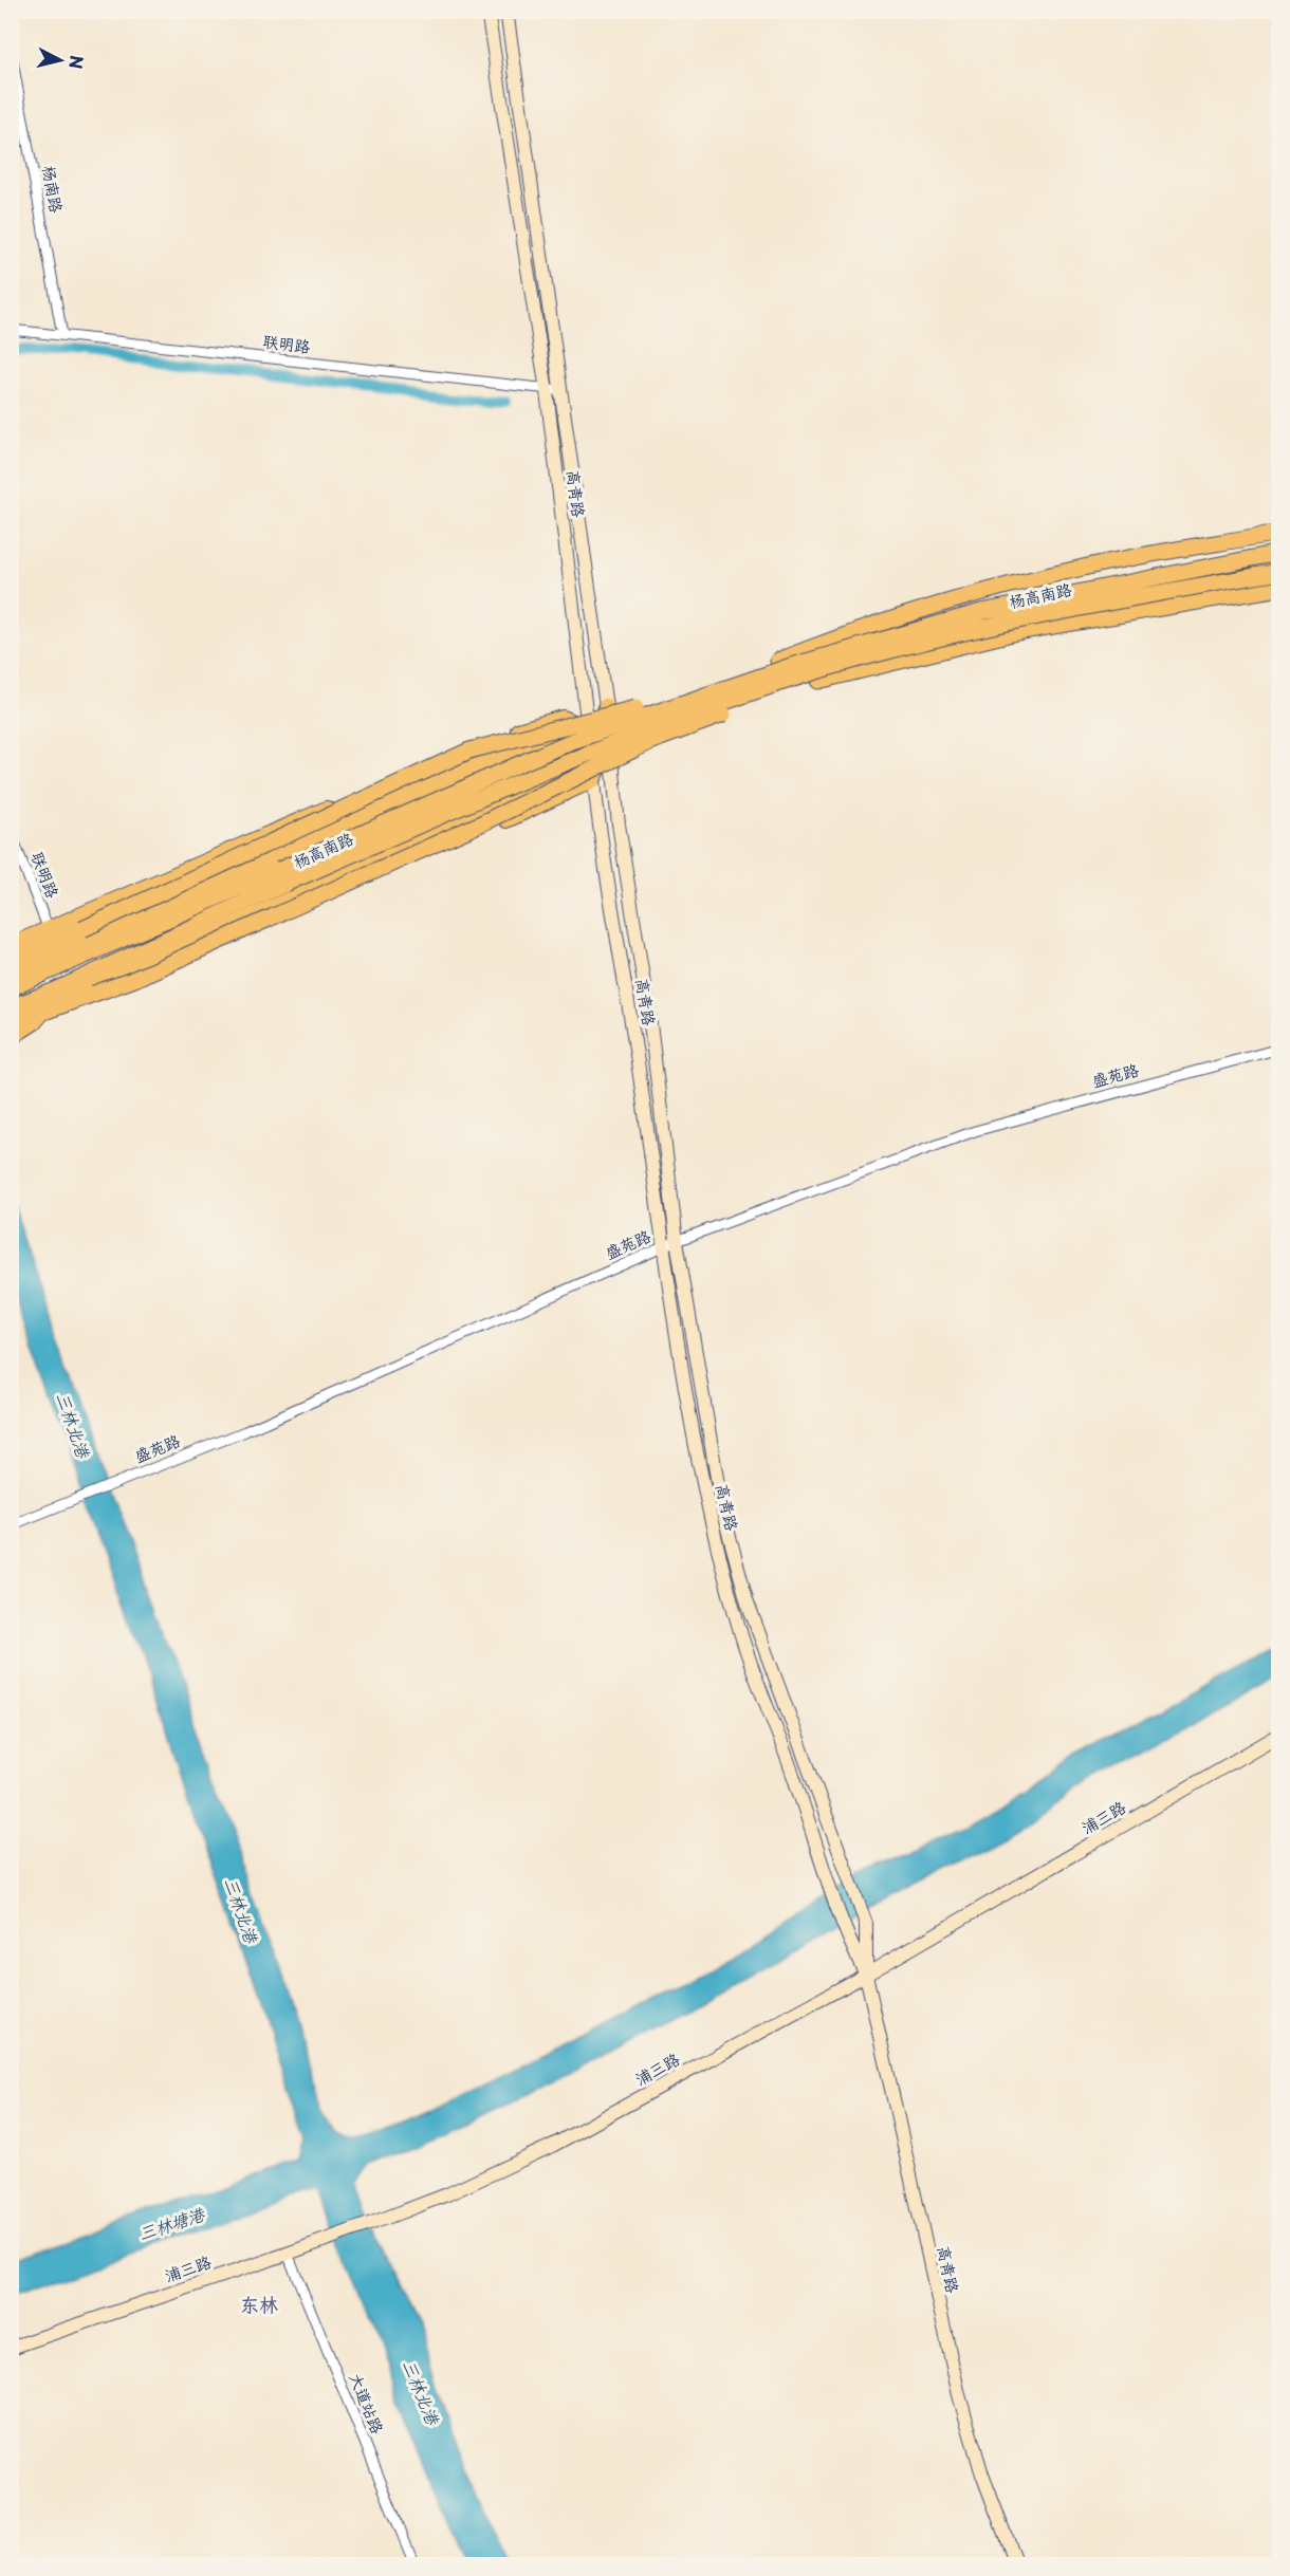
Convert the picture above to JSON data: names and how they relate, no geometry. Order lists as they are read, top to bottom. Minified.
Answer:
{"streets":{"highway":["杨高南路"],"main road":["高青路","浦三路"],"street":["杨南路","联明路","盛苑路","大道站路"]},"crossings":[["杨南路","联明路"],["联明路","高青路"],["高青路","杨高南路"],["高青路","盛苑路"],["高青路","浦三路"],["浦三路","大道站路"]],"districts":["东林"],"water":["三林北港","三林塘港"],"north":"right"}
